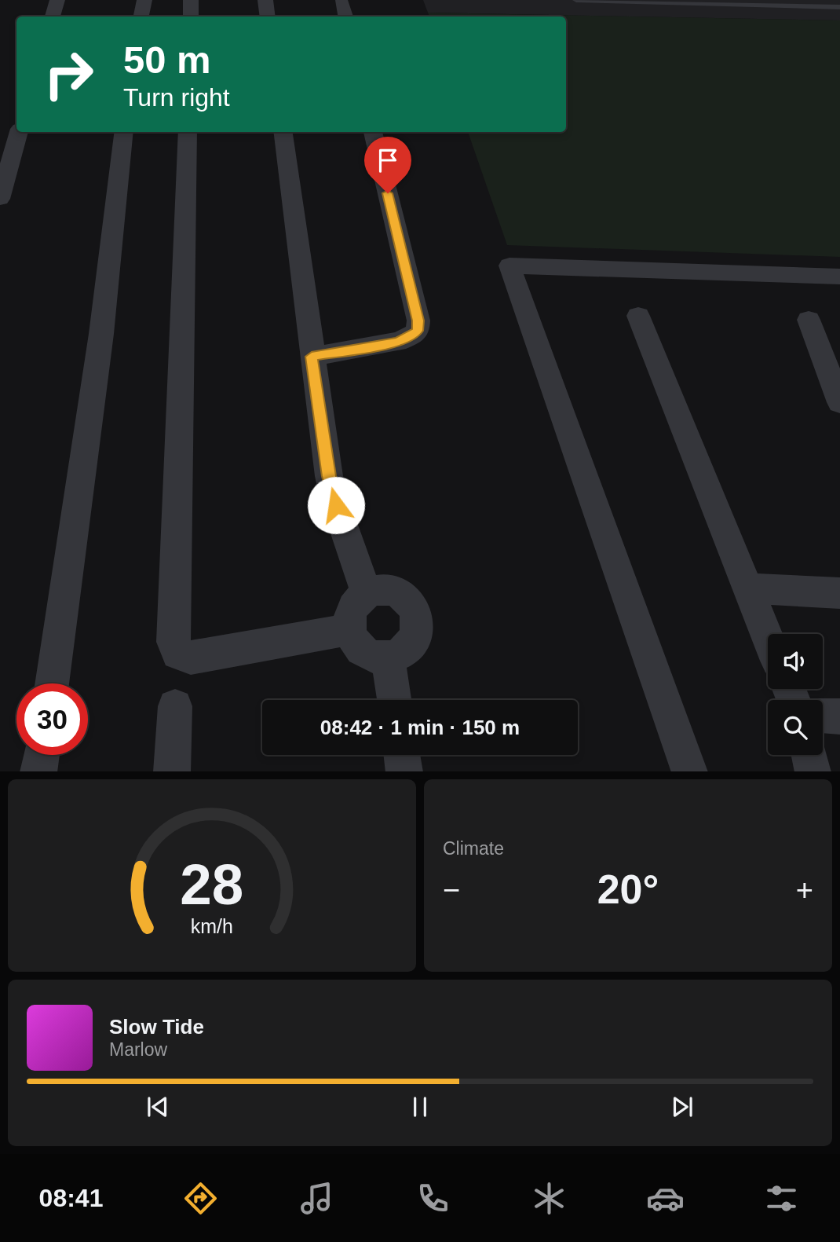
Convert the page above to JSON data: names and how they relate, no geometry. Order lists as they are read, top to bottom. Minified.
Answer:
{"page":{"turn":["50 m","Turn right"],"limit":"30","trip":"08:42 · 1 min · 150 m","tile":"Climate","heat":["−","20°","+"],"song":["Slow Tide","Marlow"],"tabs":"08:41","gauge":["28","km/h"]}}
